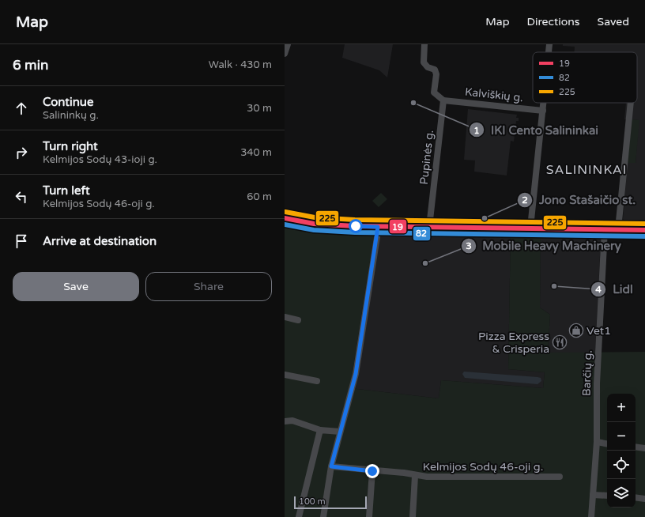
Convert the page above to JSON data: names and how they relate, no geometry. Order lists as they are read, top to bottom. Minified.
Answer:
{"streets":{"street":["Kalviškių g.","Pupinės g.","Barčių g.","Kelmijos Sodų 46-oji g."]},"crossings":[["Kalviškių g.","Pupinės g."]],"districts":["SALININKAI"],"places":{"other":["IKI Cento Salininkai","Jono Stašaičio st.","Mobile Heavy Machinery","Lidl"],"shop":["Vet1"],"restaurant":["Pizza Express & Crisperia"]},"lines":["transit line 225","transit line 19","transit line 82"],"legend":["19","82","225"],"scale_bar":"100 m","page":{"header":"Map","nav":["Map","Directions","Saved"],"heading":["6 min","Walk · 430 m"],"list":[["Continue","Salininkų g.","30 m"],["Turn right","Kelmijos Sodų 43-ioji g.","340 m"],["Turn left","Kelmijos Sodų 46-oji g.","60 m"],"Arrive at destination"],"buttons":["Save","Share"],"map_buttons":["+","−"],"scale":"100 m"}}
